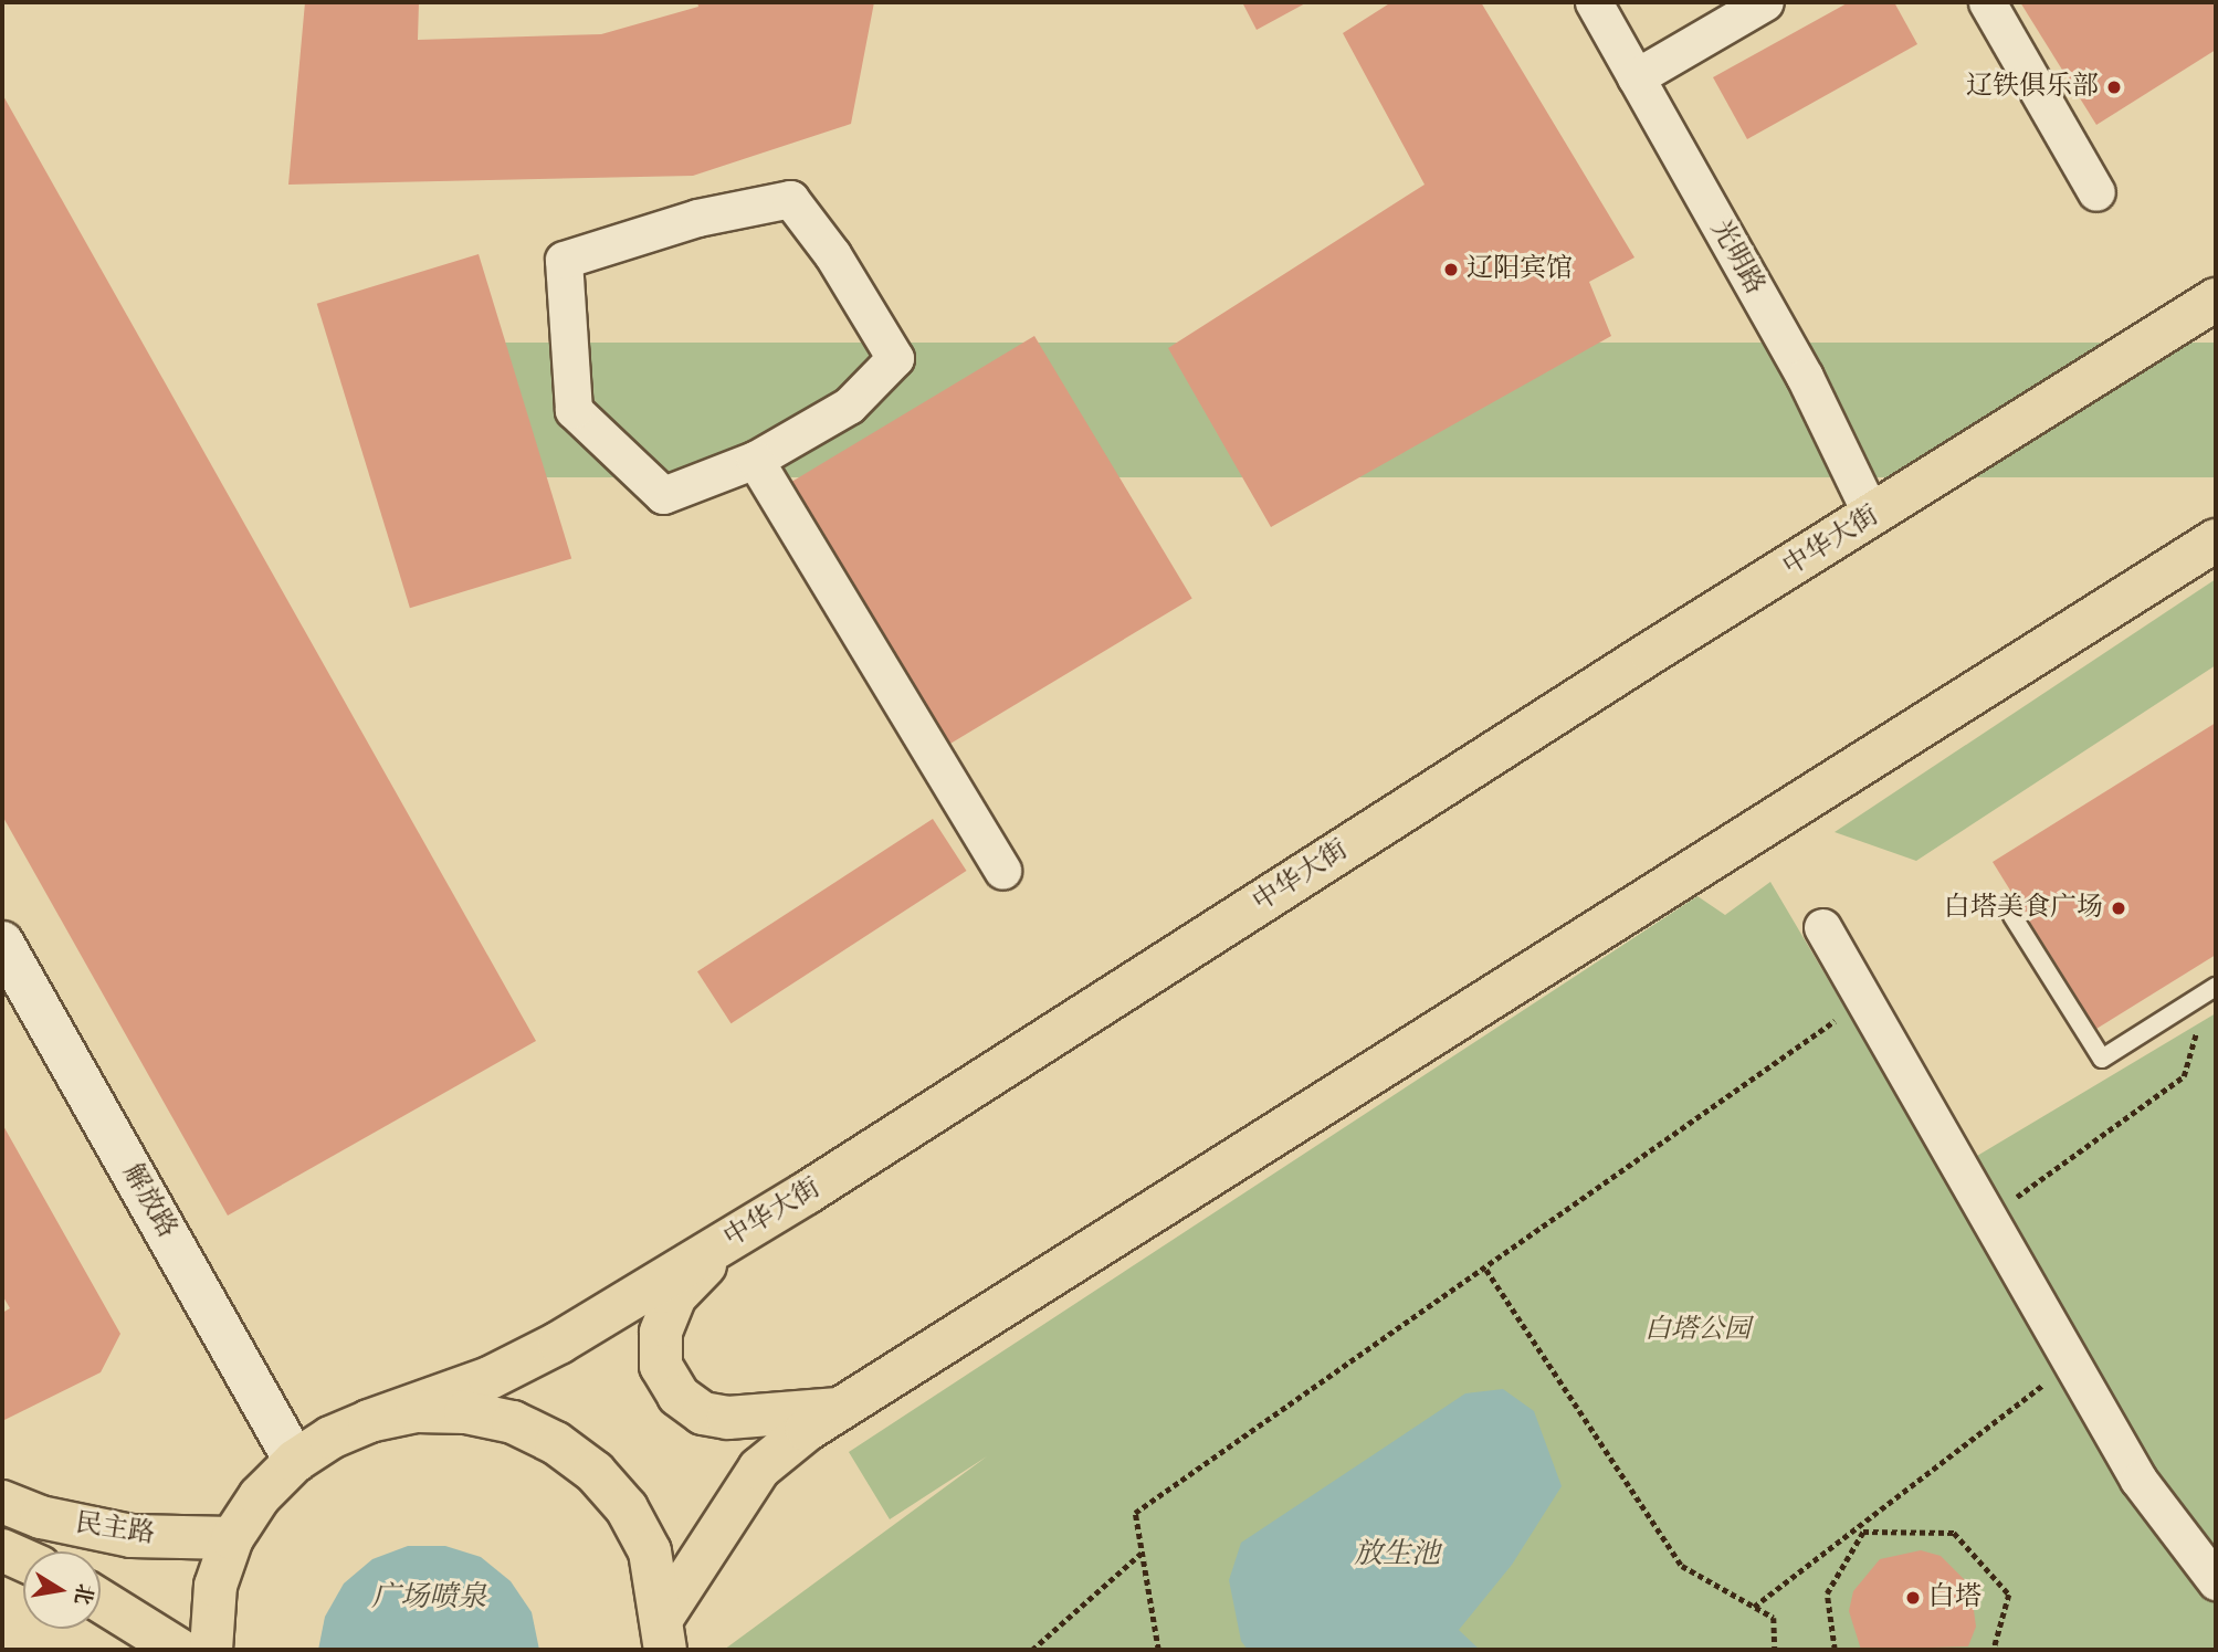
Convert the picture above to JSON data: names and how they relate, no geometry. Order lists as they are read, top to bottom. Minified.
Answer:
{"streets":{"main road":["中华大街","解放路","民主路"],"street":["光明路"]},"crossings":[["光明路","中华大街"]],"water":["放生池","广场喷泉"],"parks":["白塔公园"],"places":["辽铁俱乐部","辽阳宾馆","白塔美食广场","白塔"],"north":"right"}
